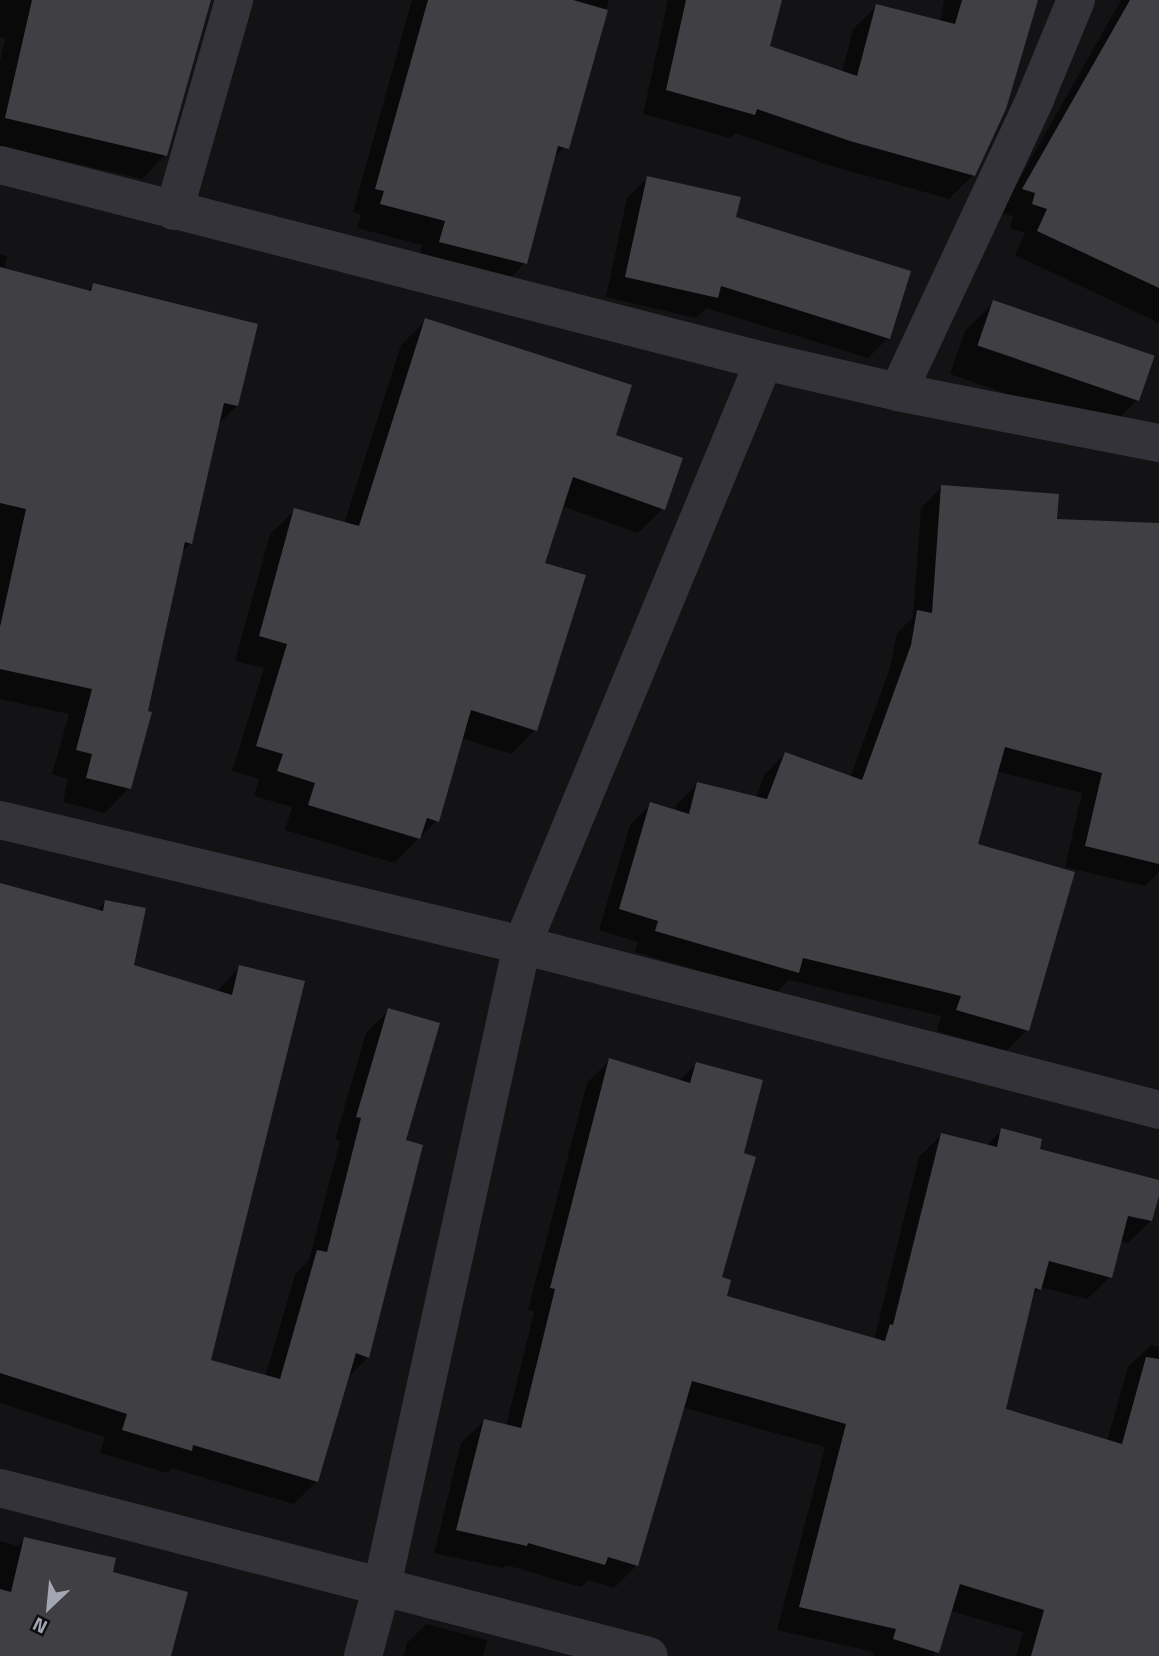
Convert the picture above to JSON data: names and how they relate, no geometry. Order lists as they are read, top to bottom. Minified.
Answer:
{"north":"bottom left"}
